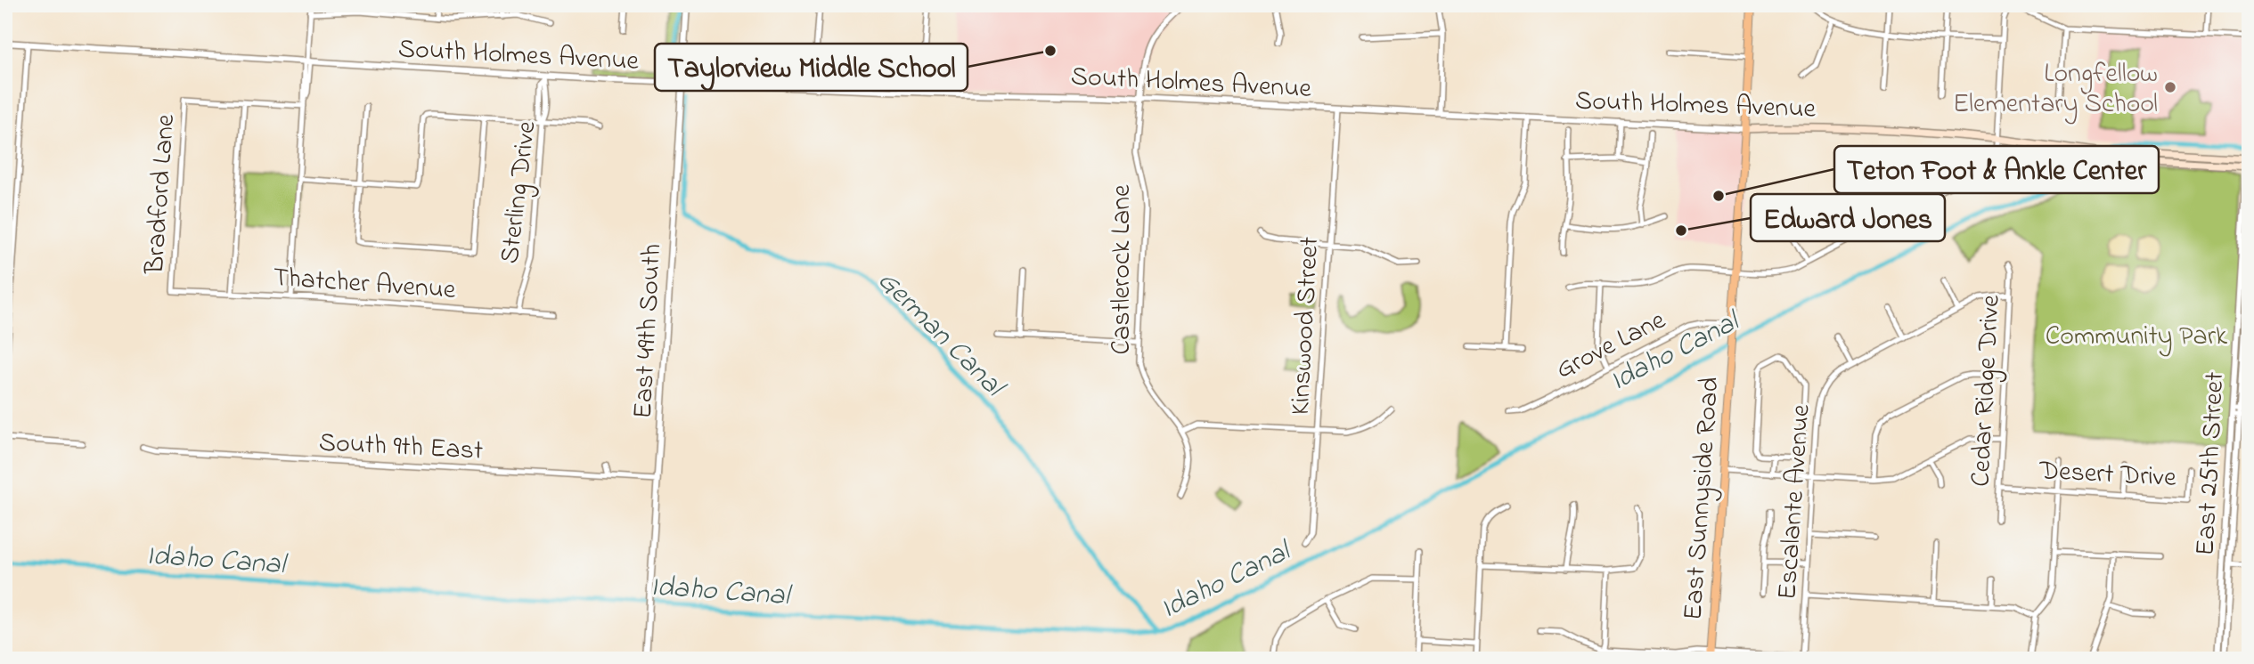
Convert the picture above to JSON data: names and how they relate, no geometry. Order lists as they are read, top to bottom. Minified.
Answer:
{"streets":{"main road":["South Holmes Avenue","East Sunnyside Road"],"street":["Sterling Drive","Bradford Lane","Castlerock Lane","Thatcher Avenue","Kinswood Street","East 49th South","Grove Lane","Cedar Ridge Drive","South 9th East","East 25th Street","Desert Drive","Escalante Avenue"]},"crossings":[["South Holmes Avenue","Sterling Drive"],["South Holmes Avenue","Castlerock Lane"],["South Holmes Avenue","Kinswood Street"],["South Holmes Avenue","East 49th South"],["South Holmes Avenue","East 25th Street"],["South Holmes Avenue","East Sunnyside Road"],["Sterling Drive","Thatcher Avenue"],["Bradford Lane","Thatcher Avenue"],["East 49th South","South 9th East"],["Grove Lane","East Sunnyside Road"],["Cedar Ridge Drive","Desert Drive"],["Cedar Ridge Drive","Escalante Avenue"]],"water":["German Canal","Idaho Canal"],"parks":["Community Park"],"places":["Taylorview Middle School","Longfellow Elementary School","Teton Foot & Ankle Center","Edward Jones"]}
